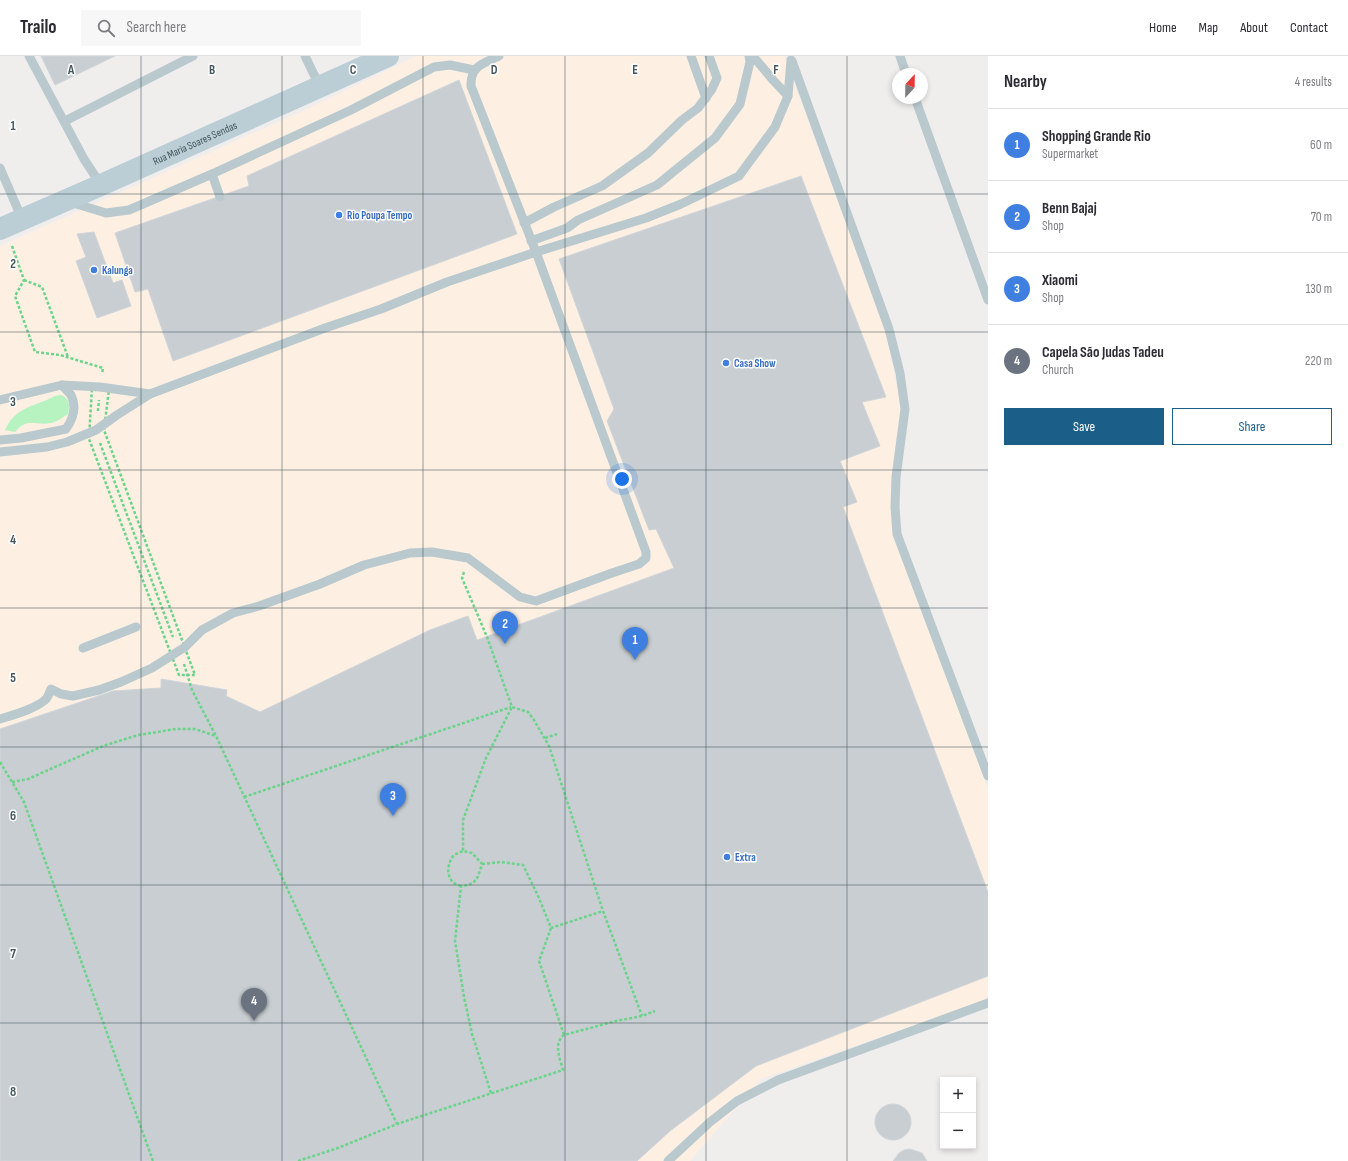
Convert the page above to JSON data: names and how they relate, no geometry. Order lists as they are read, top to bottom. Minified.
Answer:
{"streets":{"main road":["Rua Maria Soares Sendas"]},"places":["Rio Poupa Tempo","Kalunga","Casa Show","Extra"],"north":"top","page":{"header":"Trailo","search":"Search here","nav":["Home","Map","About","Contact"],"heading":["Nearby","4 results"],"list":[{"mark":"1","name":"Shopping Grande Rio","note":"Supermarket","value":"60 m"},{"mark":"2","name":"Benn Bajaj","note":"Shop","value":"70 m"},{"mark":"3","name":"Xiaomi","note":"Shop","value":"130 m"},{"mark":"4","name":"Capela São Judas Tadeu","note":"Church","value":"220 m"}],"buttons":["Save","Share"],"pins":["2","1","3","4"],"map_buttons":["+","−"]},"grid":{"columns":["A","B","C","D","E","F"],"rows":["1","2","3","4","5","6","7","8"]}}
